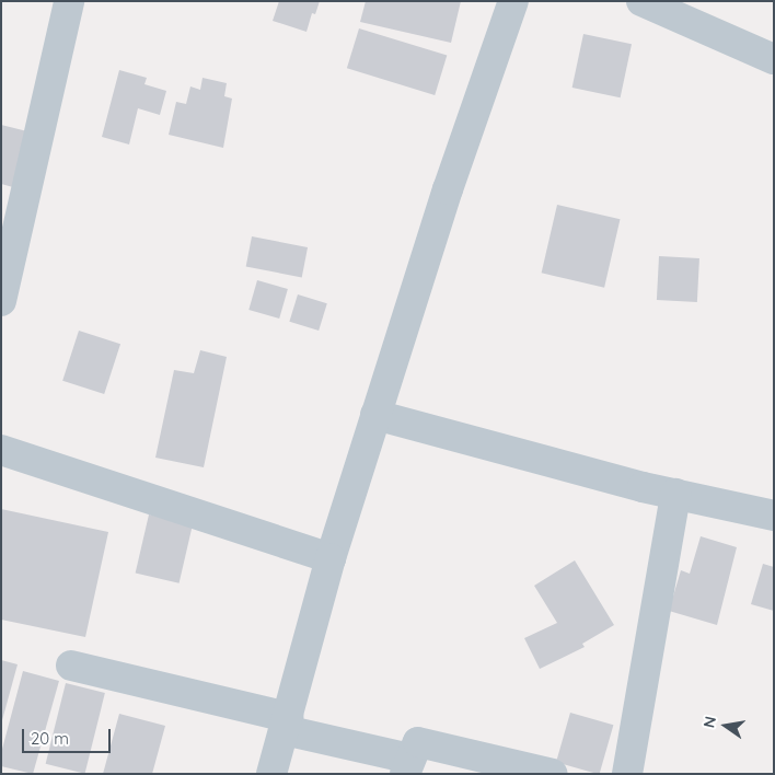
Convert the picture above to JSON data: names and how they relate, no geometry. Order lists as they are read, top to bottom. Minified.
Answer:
{"scale_bar":"20 m","north":"left"}
